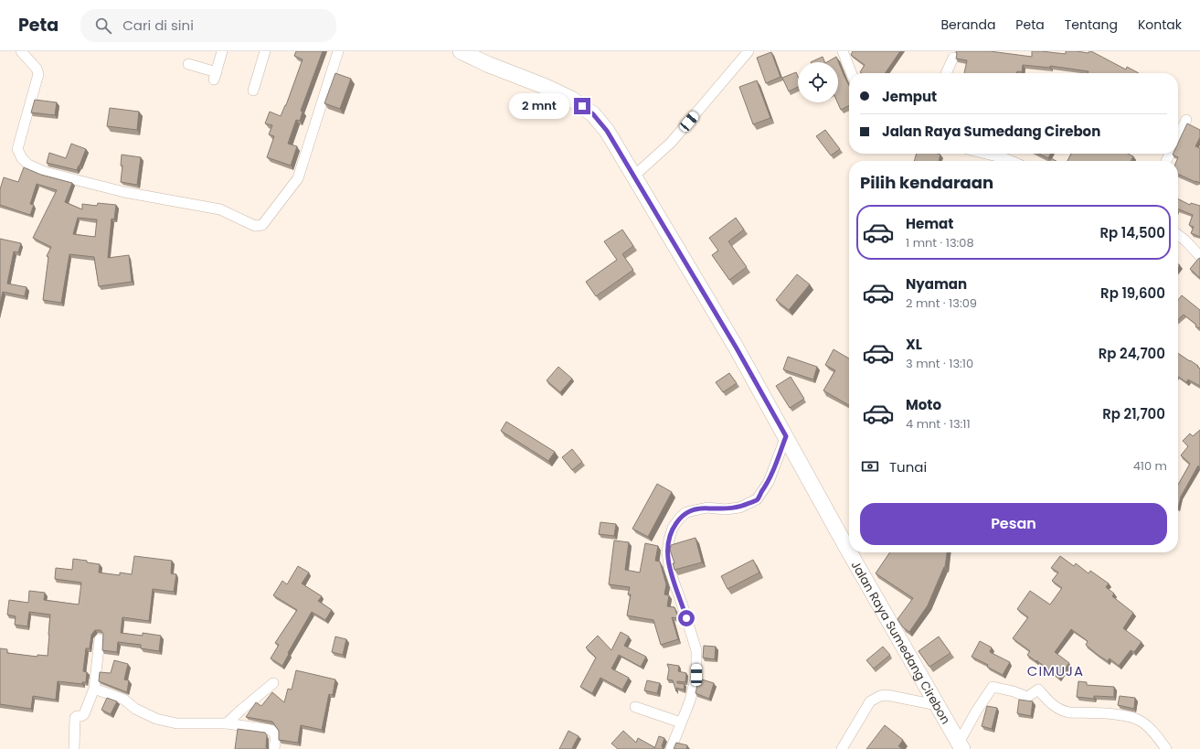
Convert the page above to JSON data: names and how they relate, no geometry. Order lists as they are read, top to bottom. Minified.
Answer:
{"streets":{"highway":["Jalan Raya Sumedang Cirebon"]},"districts":["CIMUJA"],"page":{"header":"Peta","search":"Cari di sini","nav":["Beranda","Peta","Tentang","Kontak"],"banner":["Jemput","Jalan Raya Sumedang Cirebon"],"bubble":"2 mnt","heading":"Pilih kendaraan","list":[{"name":"Hemat","note":"1 mnt · 13:08","value":"Rp 14,500"},{"name":"Nyaman","note":"2 mnt · 13:09","value":"Rp 19,600"},{"name":"XL","note":"3 mnt · 13:10","value":"Rp 24,700"},{"name":"Moto","note":"4 mnt · 13:11","value":"Rp 21,700"}],"pay":["Tunai","410 m"],"buttons":"Pesan"}}
